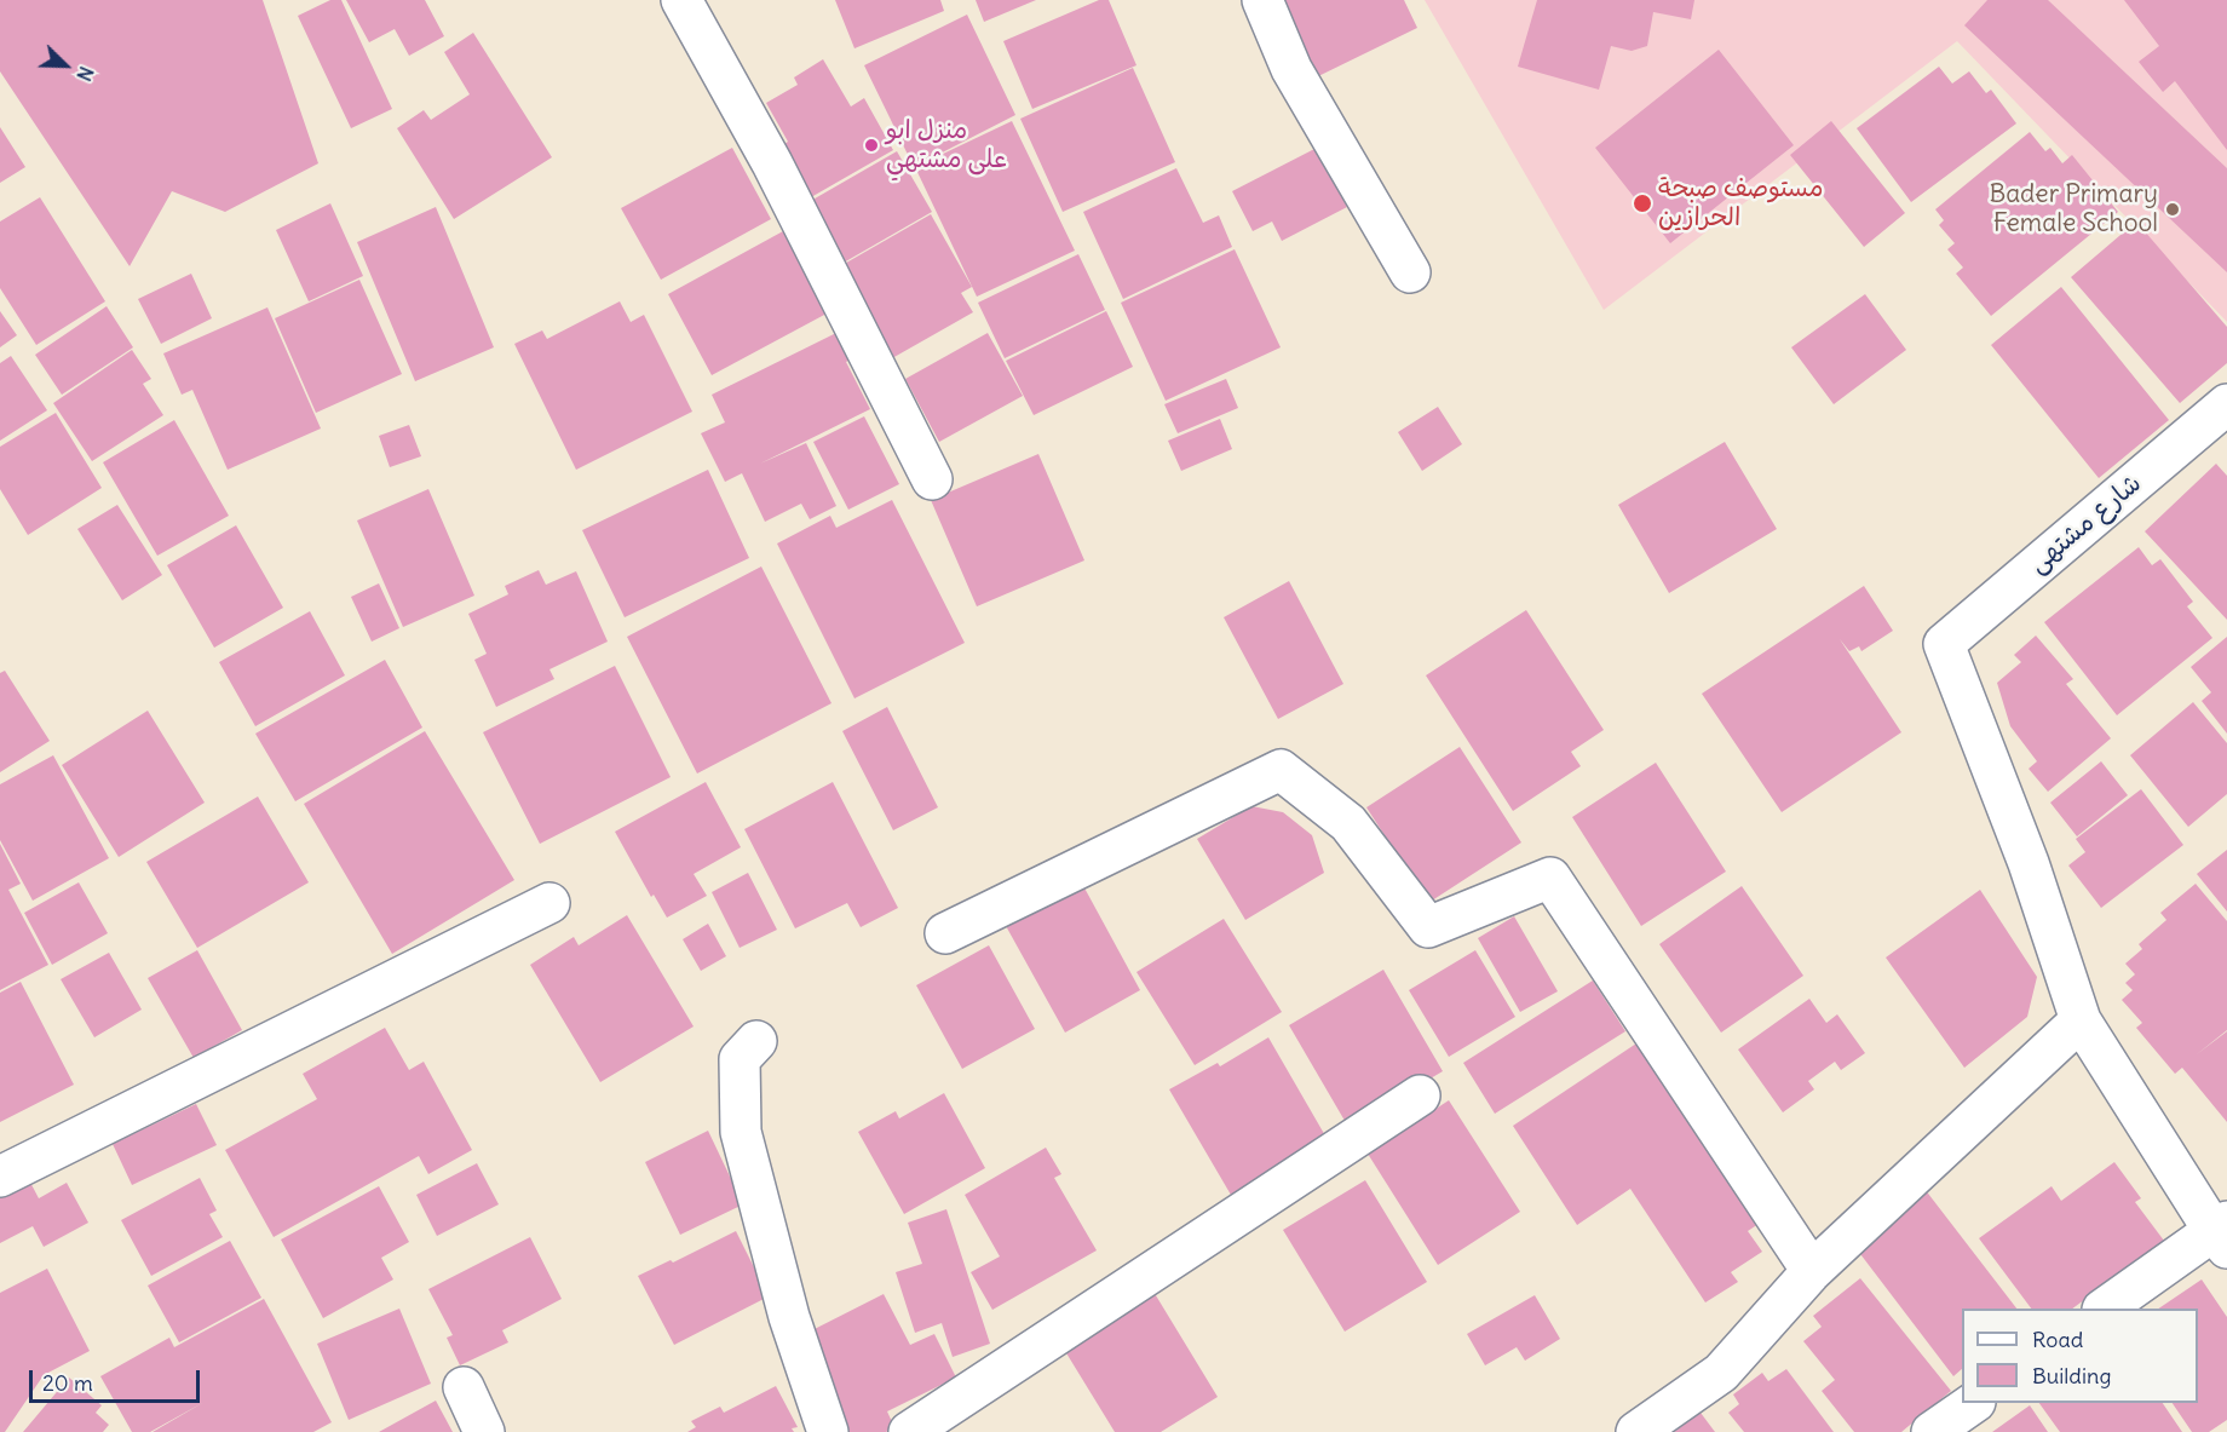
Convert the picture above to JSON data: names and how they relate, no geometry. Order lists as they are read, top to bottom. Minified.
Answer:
{"streets":{"street":["شارع مشتهى"]},"places":["منزل ابو على مشتهي","مستوصف صبحة الحرازين","Bader Primary Female School"],"legend":["Road","Building"],"scale_bar":"20 m","north":"bottom right"}
